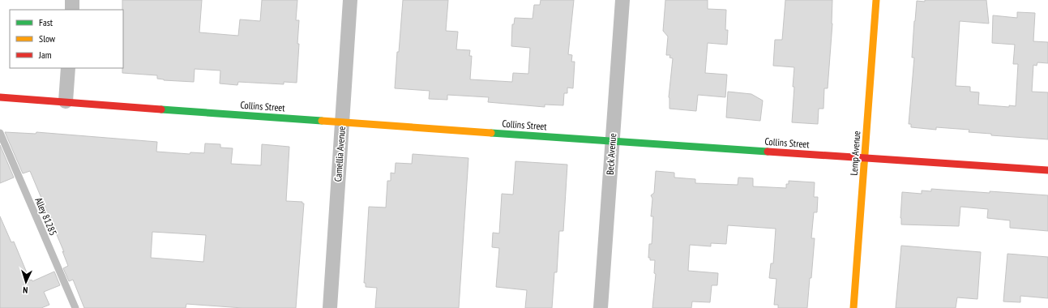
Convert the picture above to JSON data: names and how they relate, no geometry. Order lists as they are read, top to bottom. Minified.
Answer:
{"streets":{"street":["Collins Street","Lemp Avenue","Camellia Avenue","Beck Avenue"],"lane":["Alley 81285"]},"crossings":[["Collins Street","Lemp Avenue"],["Collins Street","Camellia Avenue"],["Collins Street","Beck Avenue"]],"legend":["Fast","Slow","Jam"],"north":"bottom"}
